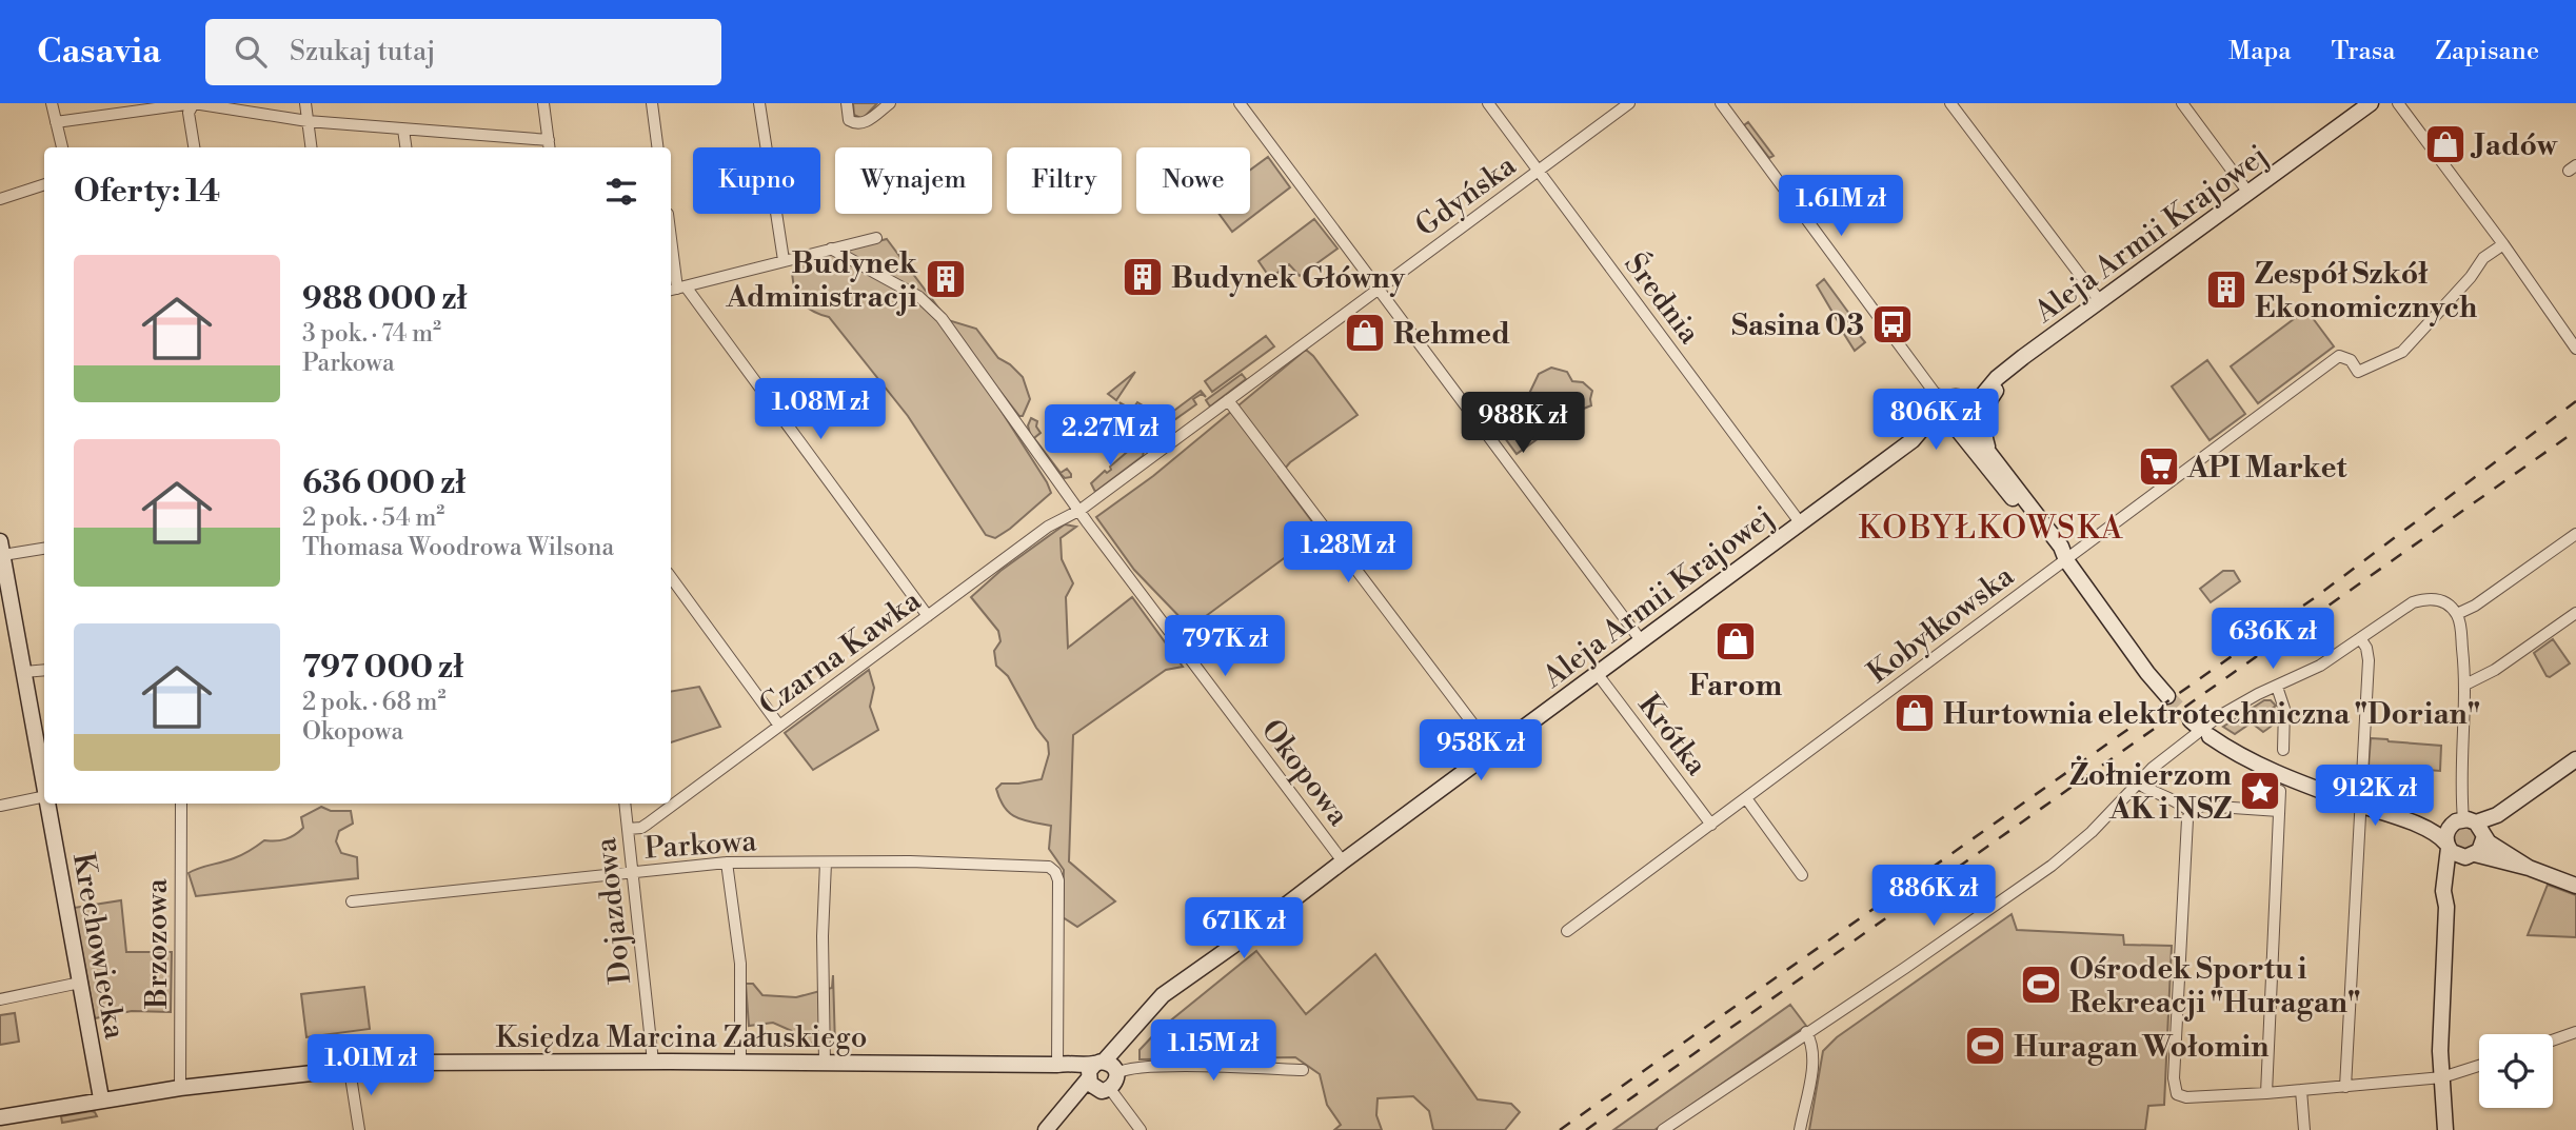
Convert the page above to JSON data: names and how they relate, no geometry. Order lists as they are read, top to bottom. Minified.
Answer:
{"streets":{"street":["Gdyńska","Aleja Armii Krajowej","Średnia","Kobyłkowska","Czarna Kawka","Krótka","Okopowa","Parkowa","Dojazdowa","Brzozowa","Krechowiecka","Księdza Marcina Załuskiego"]},"crossings":[["Gdyńska","Średnia"],["Gdyńska","Czarna Kawka"],["Gdyńska","Okopowa"],["Aleja Armii Krajowej","Średnia"],["Aleja Armii Krajowej","Krótka"],["Aleja Armii Krajowej","Okopowa"],["Aleja Armii Krajowej","Księdza Marcina Załuskiego"],["Kobyłkowska","Krótka"],["Czarna Kawka","Okopowa"],["Czarna Kawka","Dojazdowa"],["Parkowa","Dojazdowa"],["Parkowa","Księdza Marcina Załuskiego"],["Dojazdowa","Księdza Marcina Załuskiego"],["Brzozowa","Księdza Marcina Załuskiego"],["Krechowiecka","Księdza Marcina Załuskiego"]],"districts":["KOBYŁKOWSKA"],"places":{"shop":["Jadów","Rehmed","Farom","Hurtownia elektrotechniczna \"Dorian\""],"building":["Budynek Główny","Budynek Administracji","Zespół Szkół Ekonomicznych"],"bus stop":["Sasina 03"],"supermarket":["API Market"],"place":["Żołnierzom AK i NSZ"],"sports":["Ośrodek Sportu i Rekreacji \"Huragan\"","Huragan Wołomin"]},"page":{"header":"Casavia","search":"Szukaj tutaj","nav":["Mapa","Trasa","Zapisane"],"chip":["Kupno","Wynajem","Filtry","Nowe"],"heading":"Oferty: 14","price":["1.61M zł","1.08M zł","806K zł","988K zł","2.27M zł","1.28M zł","636K zł","797K zł","958K zł","912K zł","886K zł","671K zł","1.15M zł","1.01M zł"],"list":[{"name":"988 000 zł","note":"3 pok. · 74 m² · Parkowa"},{"name":"636 000 zł","note":"2 pok. · 54 m² · Thomasa Woodrowa Wilsona"},{"name":"797 000 zł","note":"2 pok. · 68 m² · Okopowa"}]}}
